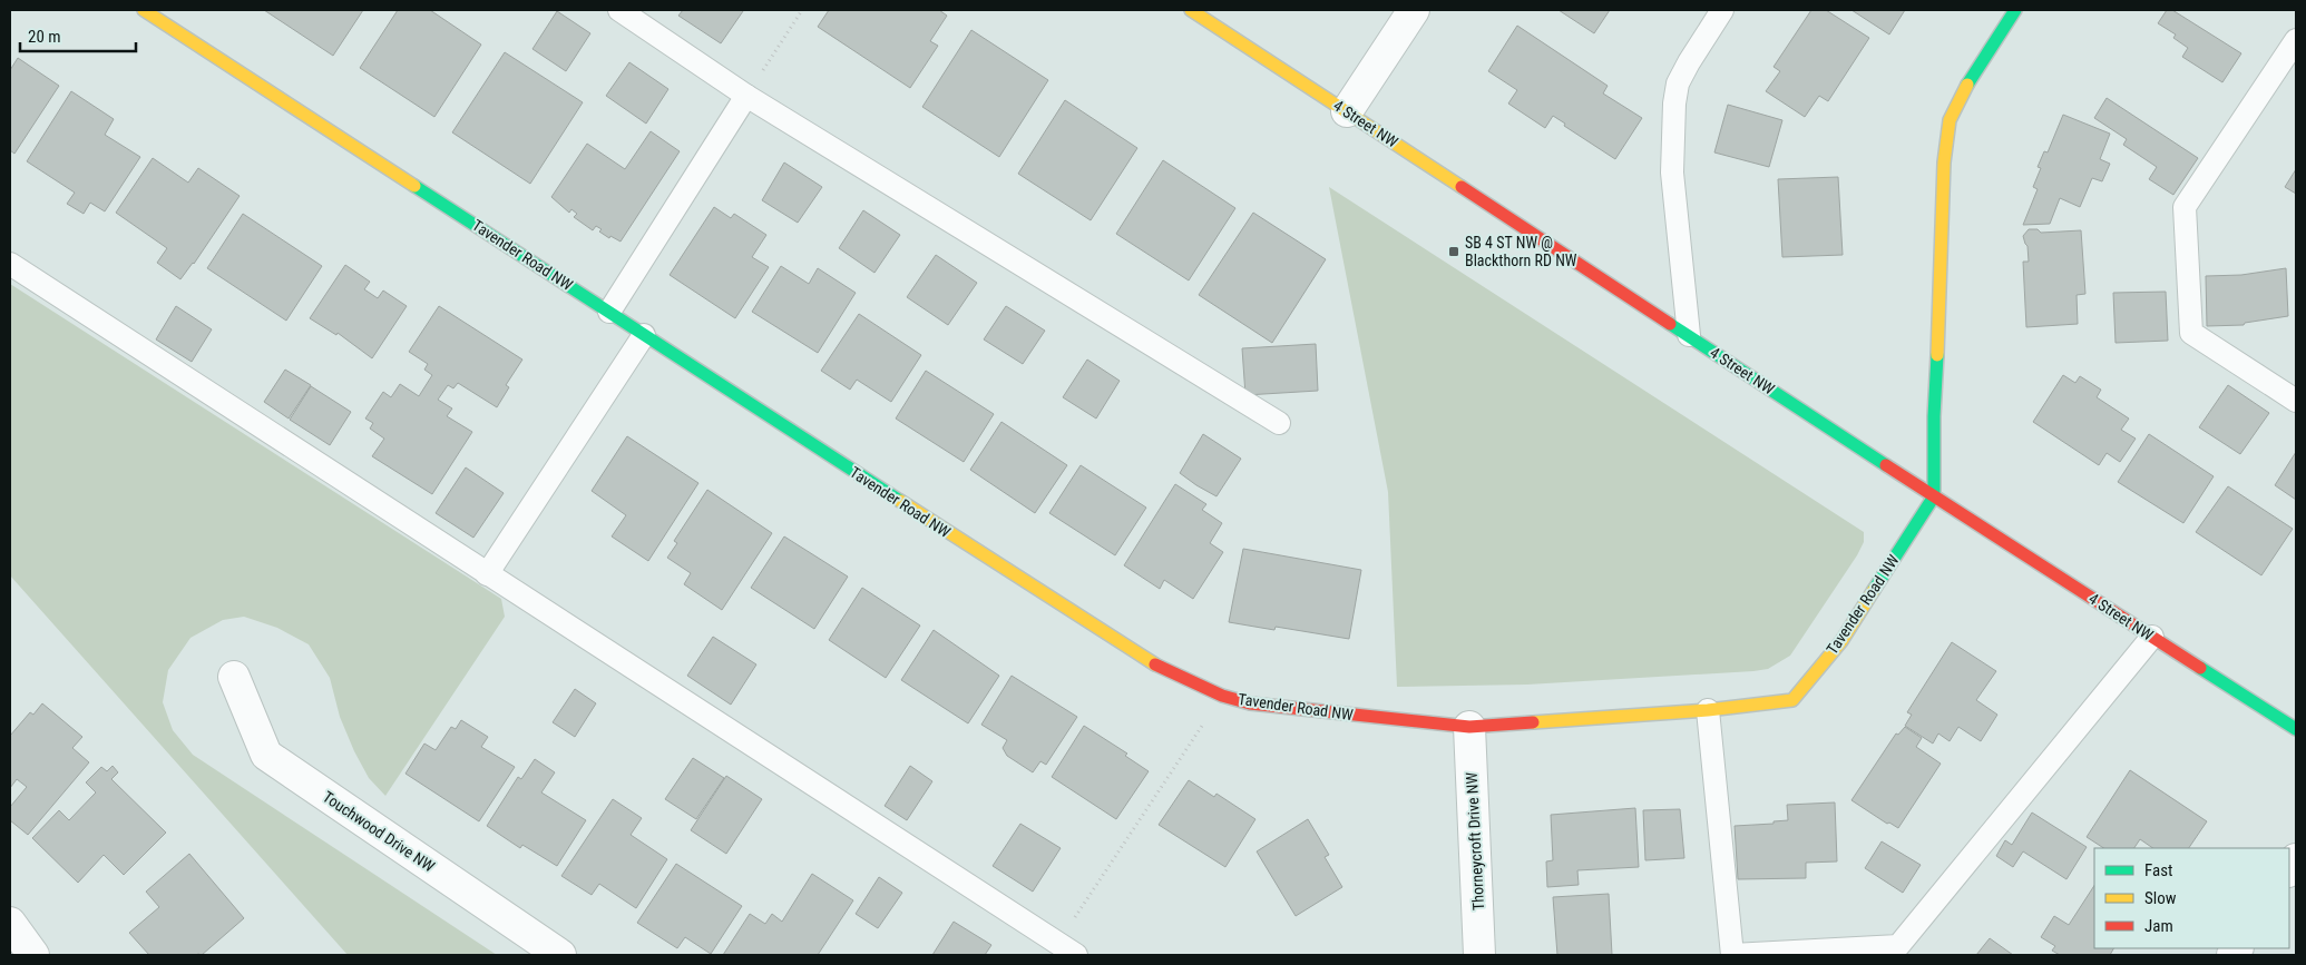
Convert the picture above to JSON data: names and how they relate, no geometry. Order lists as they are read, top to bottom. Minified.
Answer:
{"streets":{"street":["4 Street NW","Tavender Road NW","Touchwood Drive NW","Thorneycroft Drive NW"]},"crossings":[["4 Street NW","Tavender Road NW"],["Tavender Road NW","Thorneycroft Drive NW"]],"places":{"transit":["SB 4 ST NW @ Blackthorn RD NW"]},"legend":["Fast","Slow","Jam"],"scale_bar":"20 m"}
